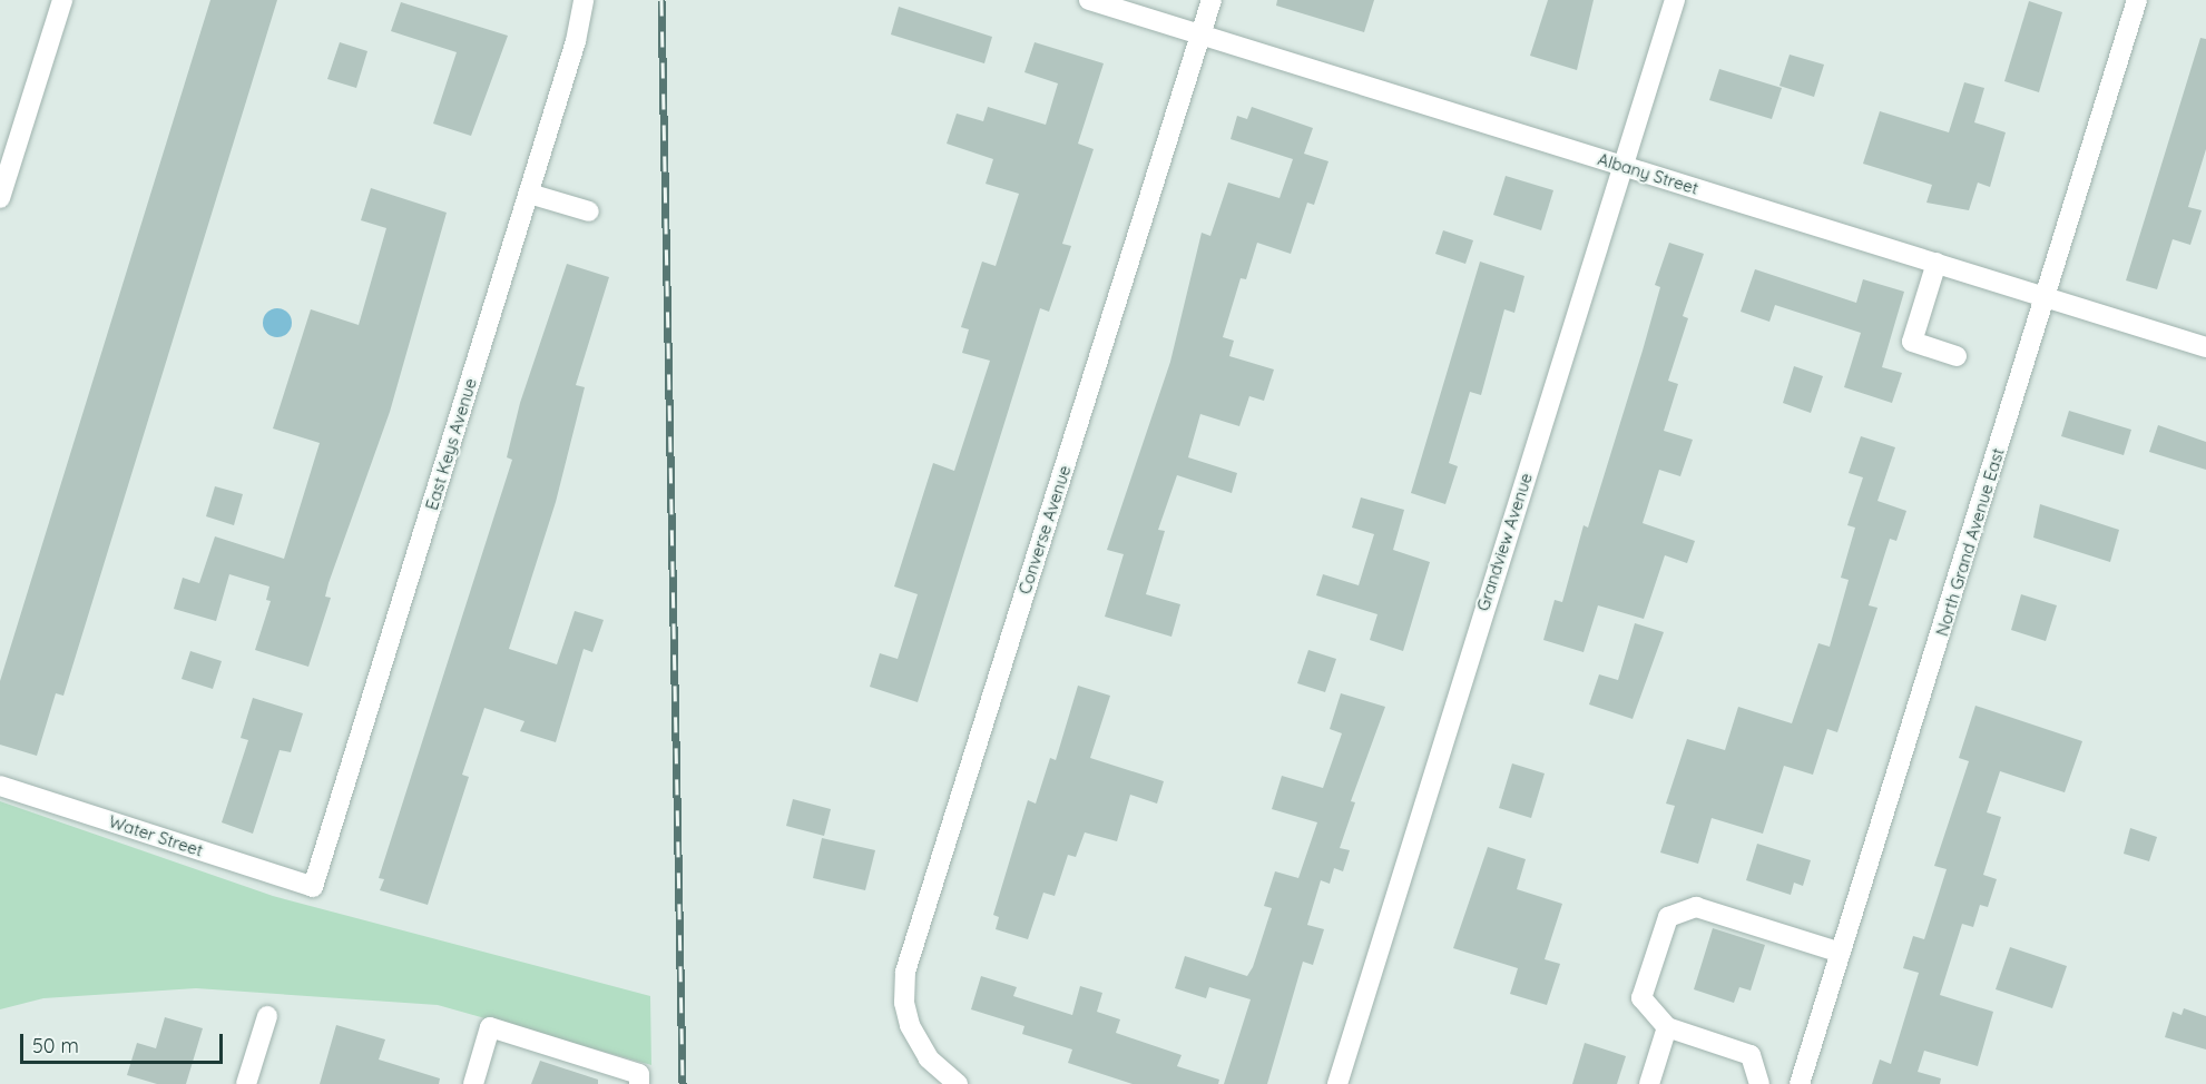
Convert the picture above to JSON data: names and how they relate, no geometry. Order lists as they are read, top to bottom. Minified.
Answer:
{"streets":{"street":["Albany Street","East Keys Avenue","Converse Avenue","Grandview Avenue","North Grand Avenue East","Water Street"]},"crossings":[["Albany Street","Converse Avenue"],["Albany Street","Grandview Avenue"],["Albany Street","North Grand Avenue East"],["East Keys Avenue","Water Street"]],"scale_bar":"50 m"}
